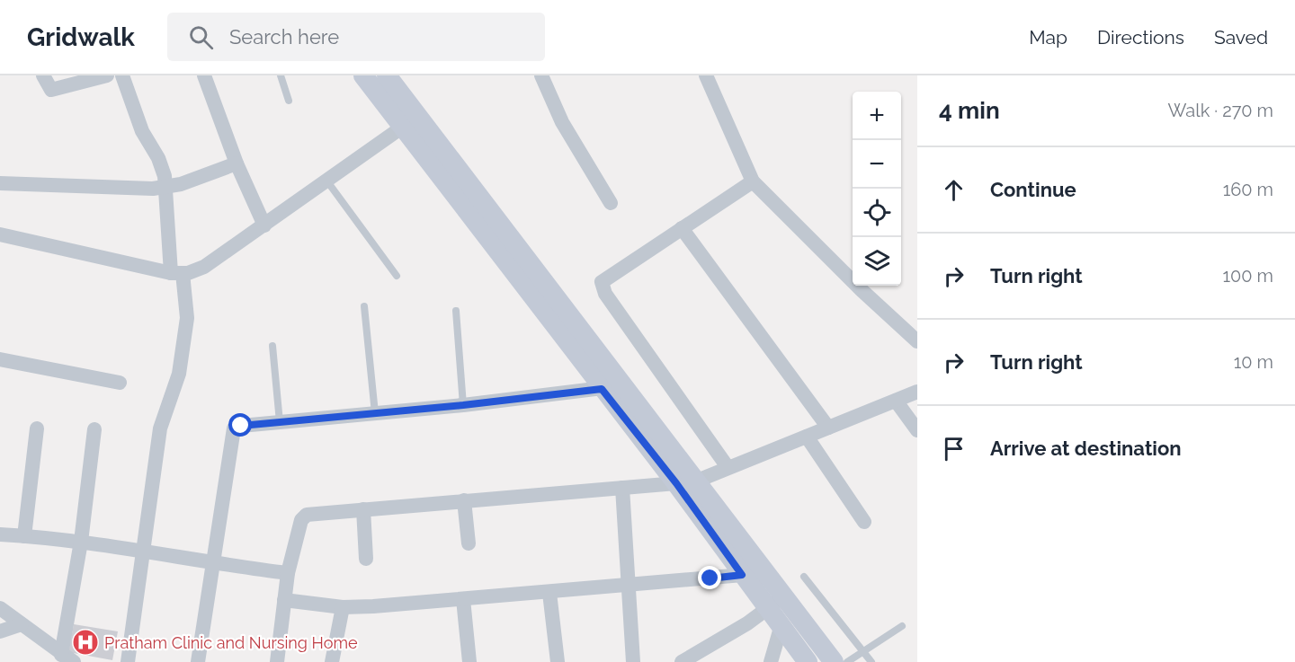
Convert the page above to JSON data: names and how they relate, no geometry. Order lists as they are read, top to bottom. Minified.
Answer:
{"places":{"hospital":["Pratham Clinic and Nursing Home"]},"page":{"header":"Gridwalk","search":"Search here","nav":["Map","Directions","Saved"],"heading":["4 min","Walk · 270 m"],"map_buttons":["+","−"],"list":[["Continue","160 m"],["Turn right","100 m"],["Turn right","10 m"],"Arrive at destination"]}}
